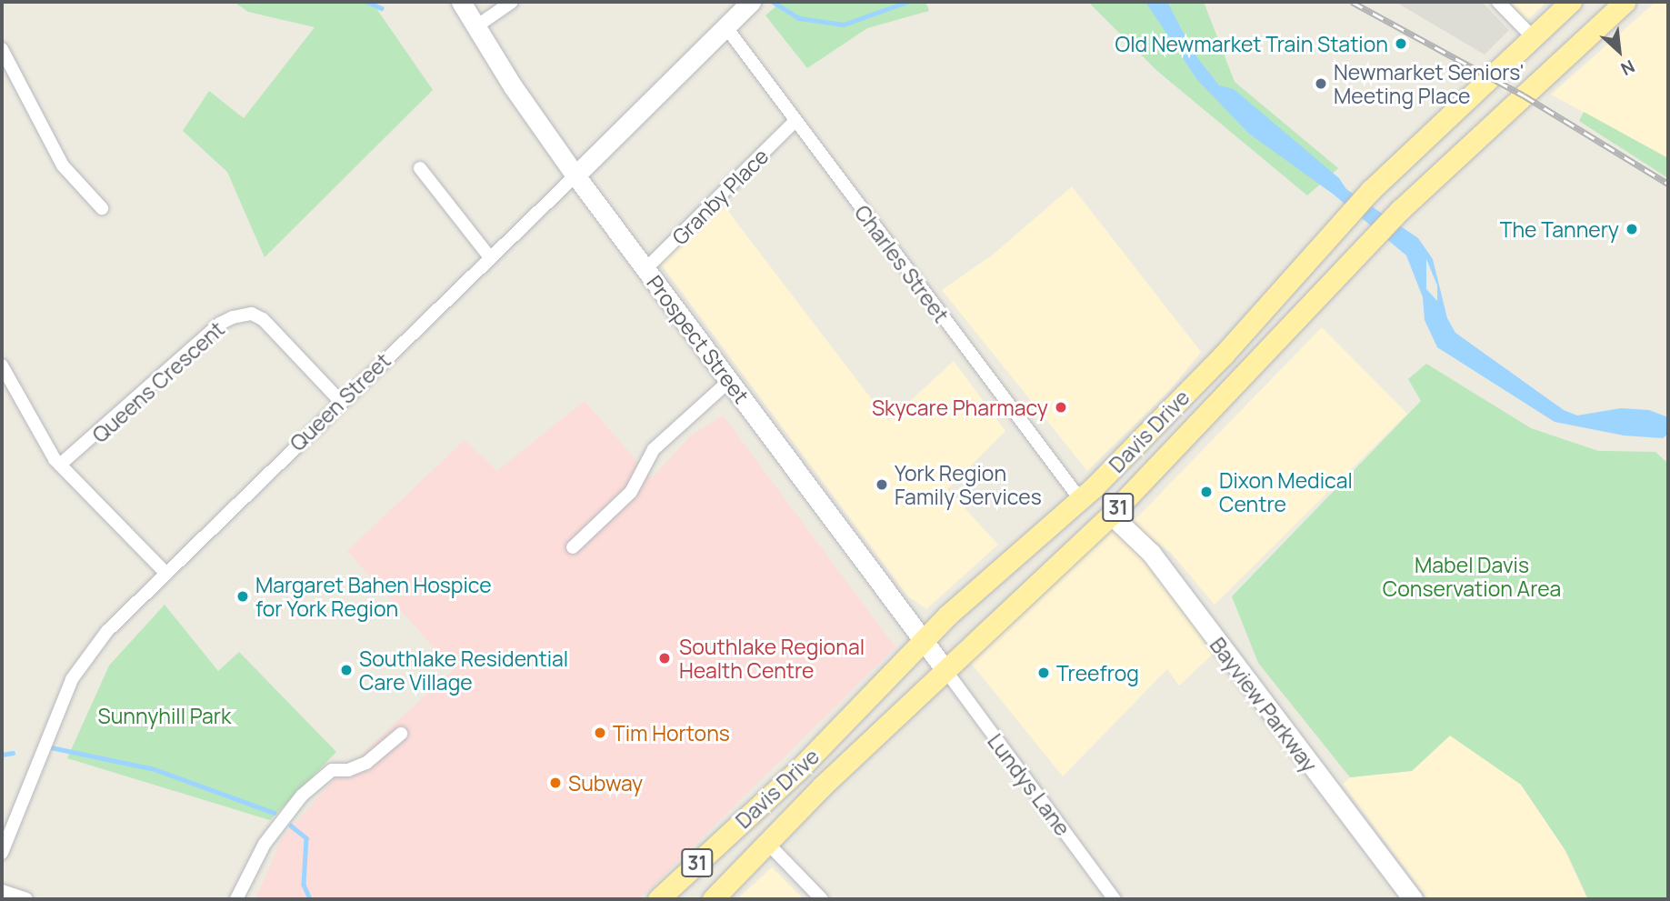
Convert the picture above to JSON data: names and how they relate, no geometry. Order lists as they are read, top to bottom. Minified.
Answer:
{"streets":{"main road":["Prospect Street","Queen Street","Davis Drive","31","Bayview Parkway"],"street":["Granby Place","Charles Street","Queens Crescent","Lundys Lane"]},"crossings":[["Granby Place","Charles Street"],["Granby Place","Prospect Street"],["Charles Street","Queen Street"],["Charles Street","Davis Drive"],["Prospect Street","Queen Street"],["Prospect Street","Davis Drive"],["Prospect Street","Lundys Lane"],["Queens Crescent","Queen Street"],["Davis Drive","Bayview Parkway"],["Davis Drive","Lundys Lane"]],"parks":["Mabel Davis Conservation Area","Sunnyhill Park"],"places":["Old Newmarket Train Station","Newmarket Seniors' Meeting Place","The Tannery","Skycare Pharmacy","York Region Family Services","Dixon Medical Centre","Margaret Bahen Hospice for York Region","Southlake Regional Health Centre","Southlake Residential Care Village","Treefrog","Tim Hortons","Subway"],"north":"bottom right"}
